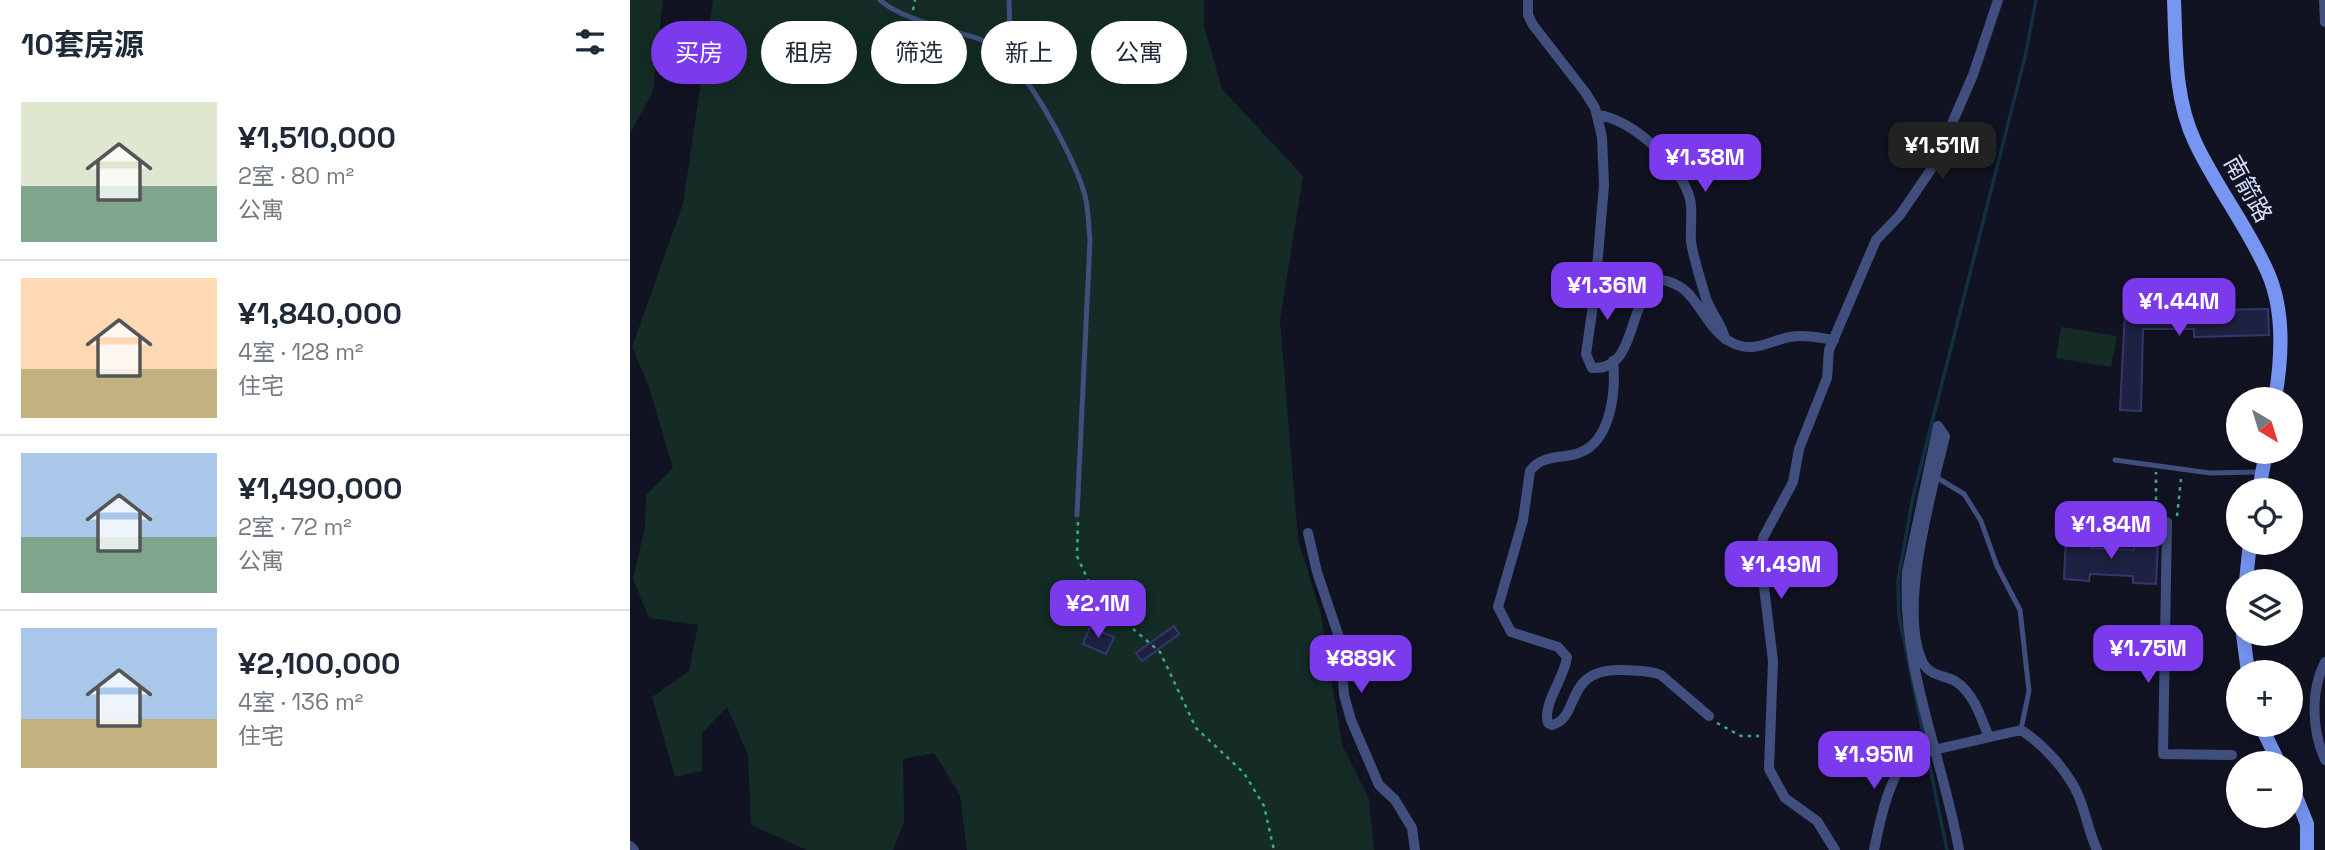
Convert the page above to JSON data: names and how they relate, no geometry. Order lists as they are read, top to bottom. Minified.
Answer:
{"streets":{"street":["南箭路"]},"north":"bottom right","page":{"heading":"10套房源","chip":["买房","租房","筛选","新上","公寓"],"list":[{"name":"¥1,510,000","note":"2室 · 80 m² · 公寓"},{"name":"¥1,840,000","note":"4室 · 128 m² · 住宅"},{"name":"¥1,490,000","note":"2室 · 72 m² · 公寓"},{"name":"¥2,100,000","note":"4室 · 136 m² · 住宅"}],"price":["¥1.51M","¥1.38M","¥1.36M","¥1.44M","¥1.84M","¥1.49M","¥2.1M","¥1.75M","¥889K","¥1.95M"],"map_buttons":["+","−"]}}
